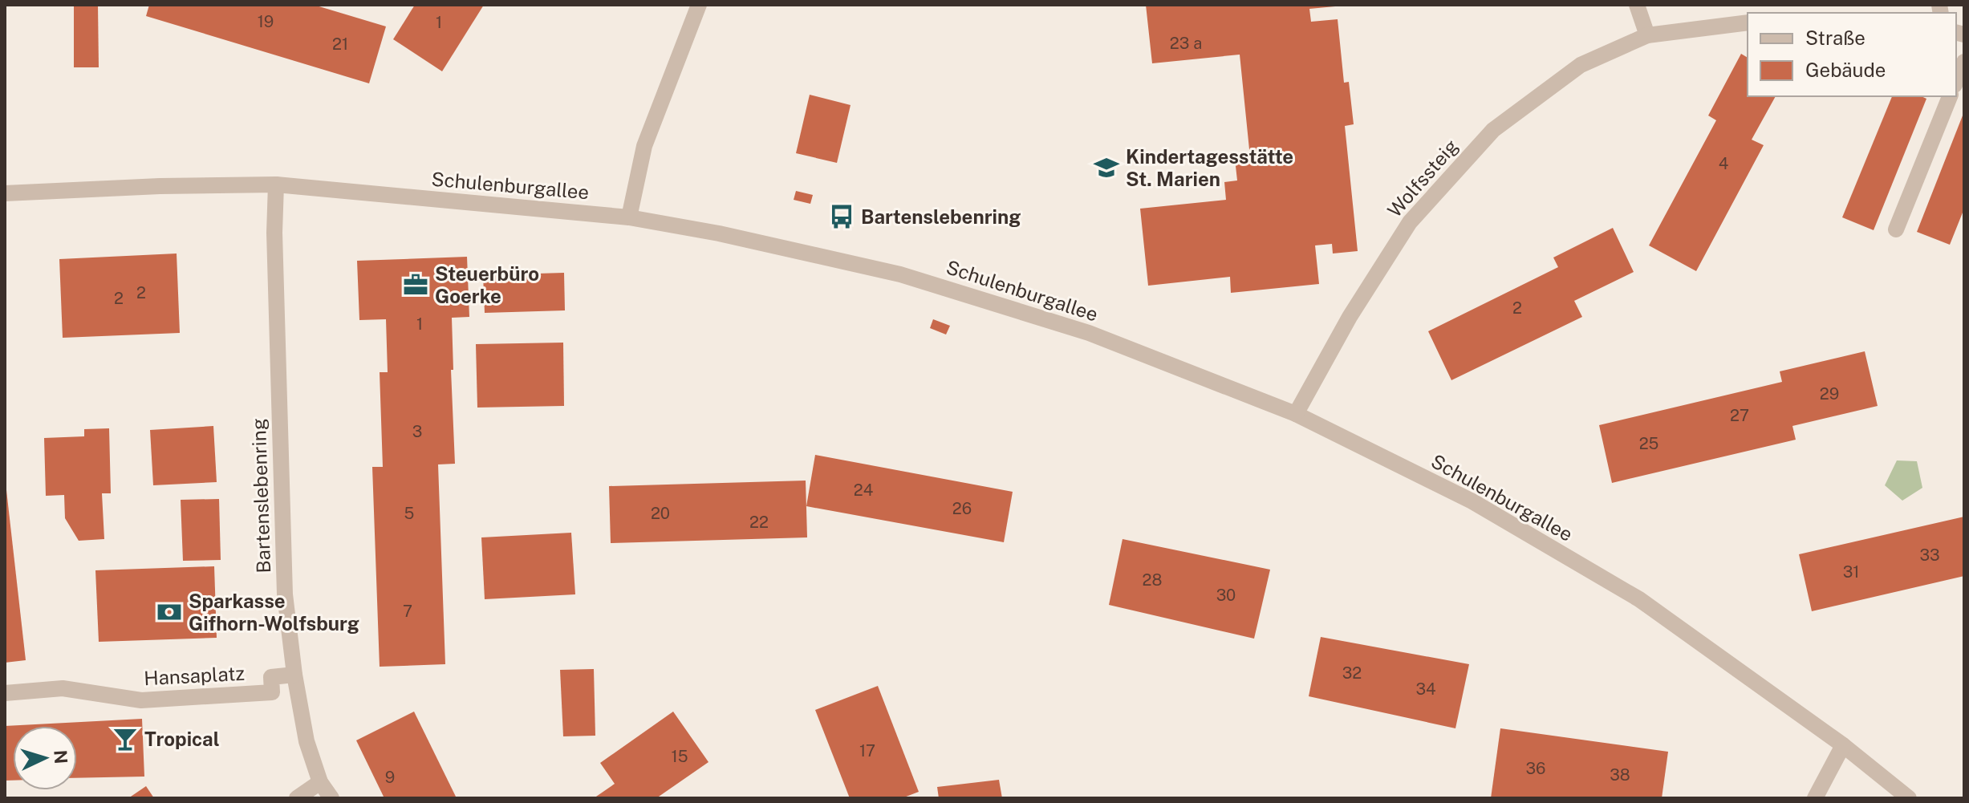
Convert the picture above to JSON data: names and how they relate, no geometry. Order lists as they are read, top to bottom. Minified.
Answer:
{"streets":{"street":["Wolfssteig","Schulenburgallee","Bartenslebenring","Hansaplatz"]},"crossings":[["Wolfssteig","Schulenburgallee"],["Schulenburgallee","Bartenslebenring"],["Bartenslebenring","Hansaplatz"]],"places":{"school or university":["Kindertagesstätte St. Marien"],"bus stop":["Bartenslebenring"],"office":["Steuerbüro Goerke"],"bank":["Sparkasse Gifhorn-Wolfsburg"],"bar":["Tropical"]},"house_numbers":["19","1","23 a","21","4","2","2","2","1","29","27","3","25","24","26","5","20","22","33","31","28","30","7","32","34","17","15","36","38","9"],"legend":["Straße","Gebäude"],"north":"right"}
